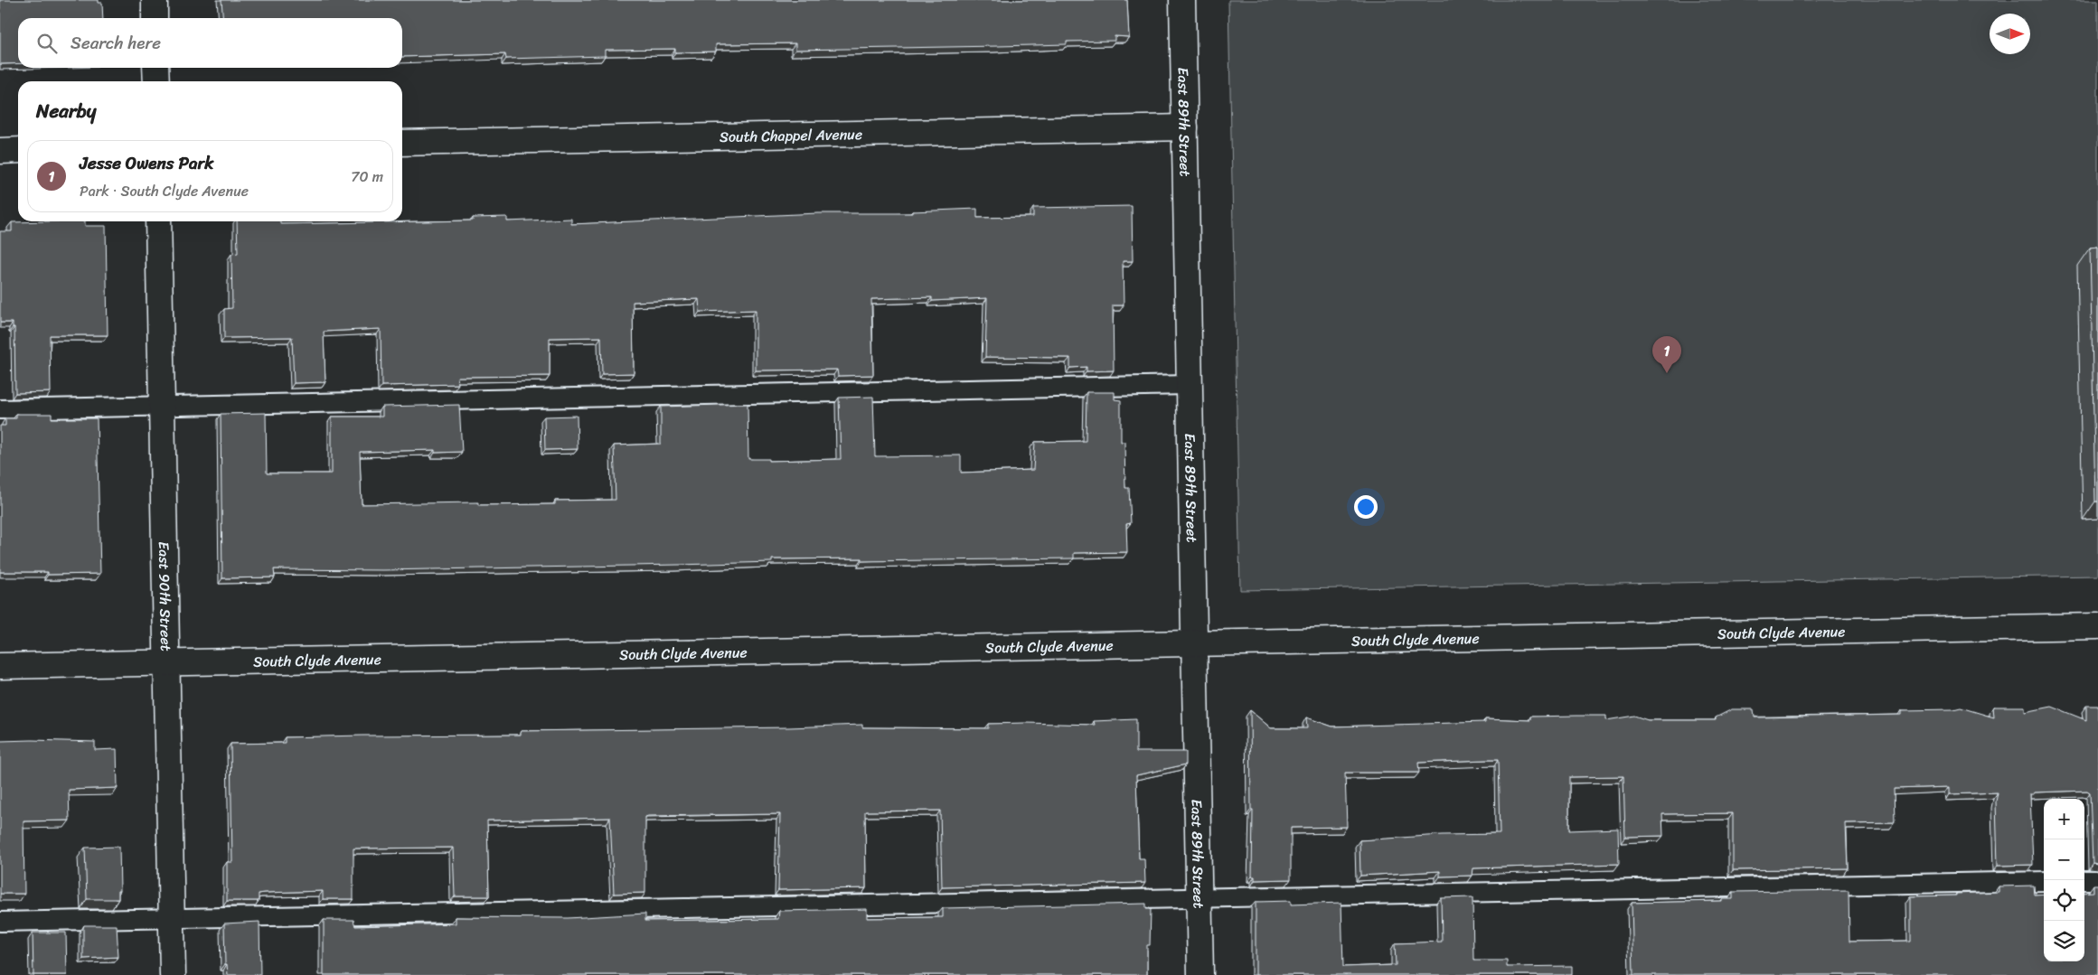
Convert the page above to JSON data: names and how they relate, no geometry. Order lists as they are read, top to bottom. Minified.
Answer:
{"streets":{"street":["East 89th Street","South Chappel Avenue","East 90th Street","South Clyde Avenue"]},"crossings":[["East 89th Street","South Chappel Avenue"],["East 89th Street","South Clyde Avenue"],["East 90th Street","South Clyde Avenue"]],"north":"right","page":{"search":"Search here","heading":"Nearby","list":[{"mark":"1","name":"Jesse Owens Park","note":"Park · South Clyde Avenue","value":"70 m"}],"pins":"1","map_buttons":["+","−"]}}
